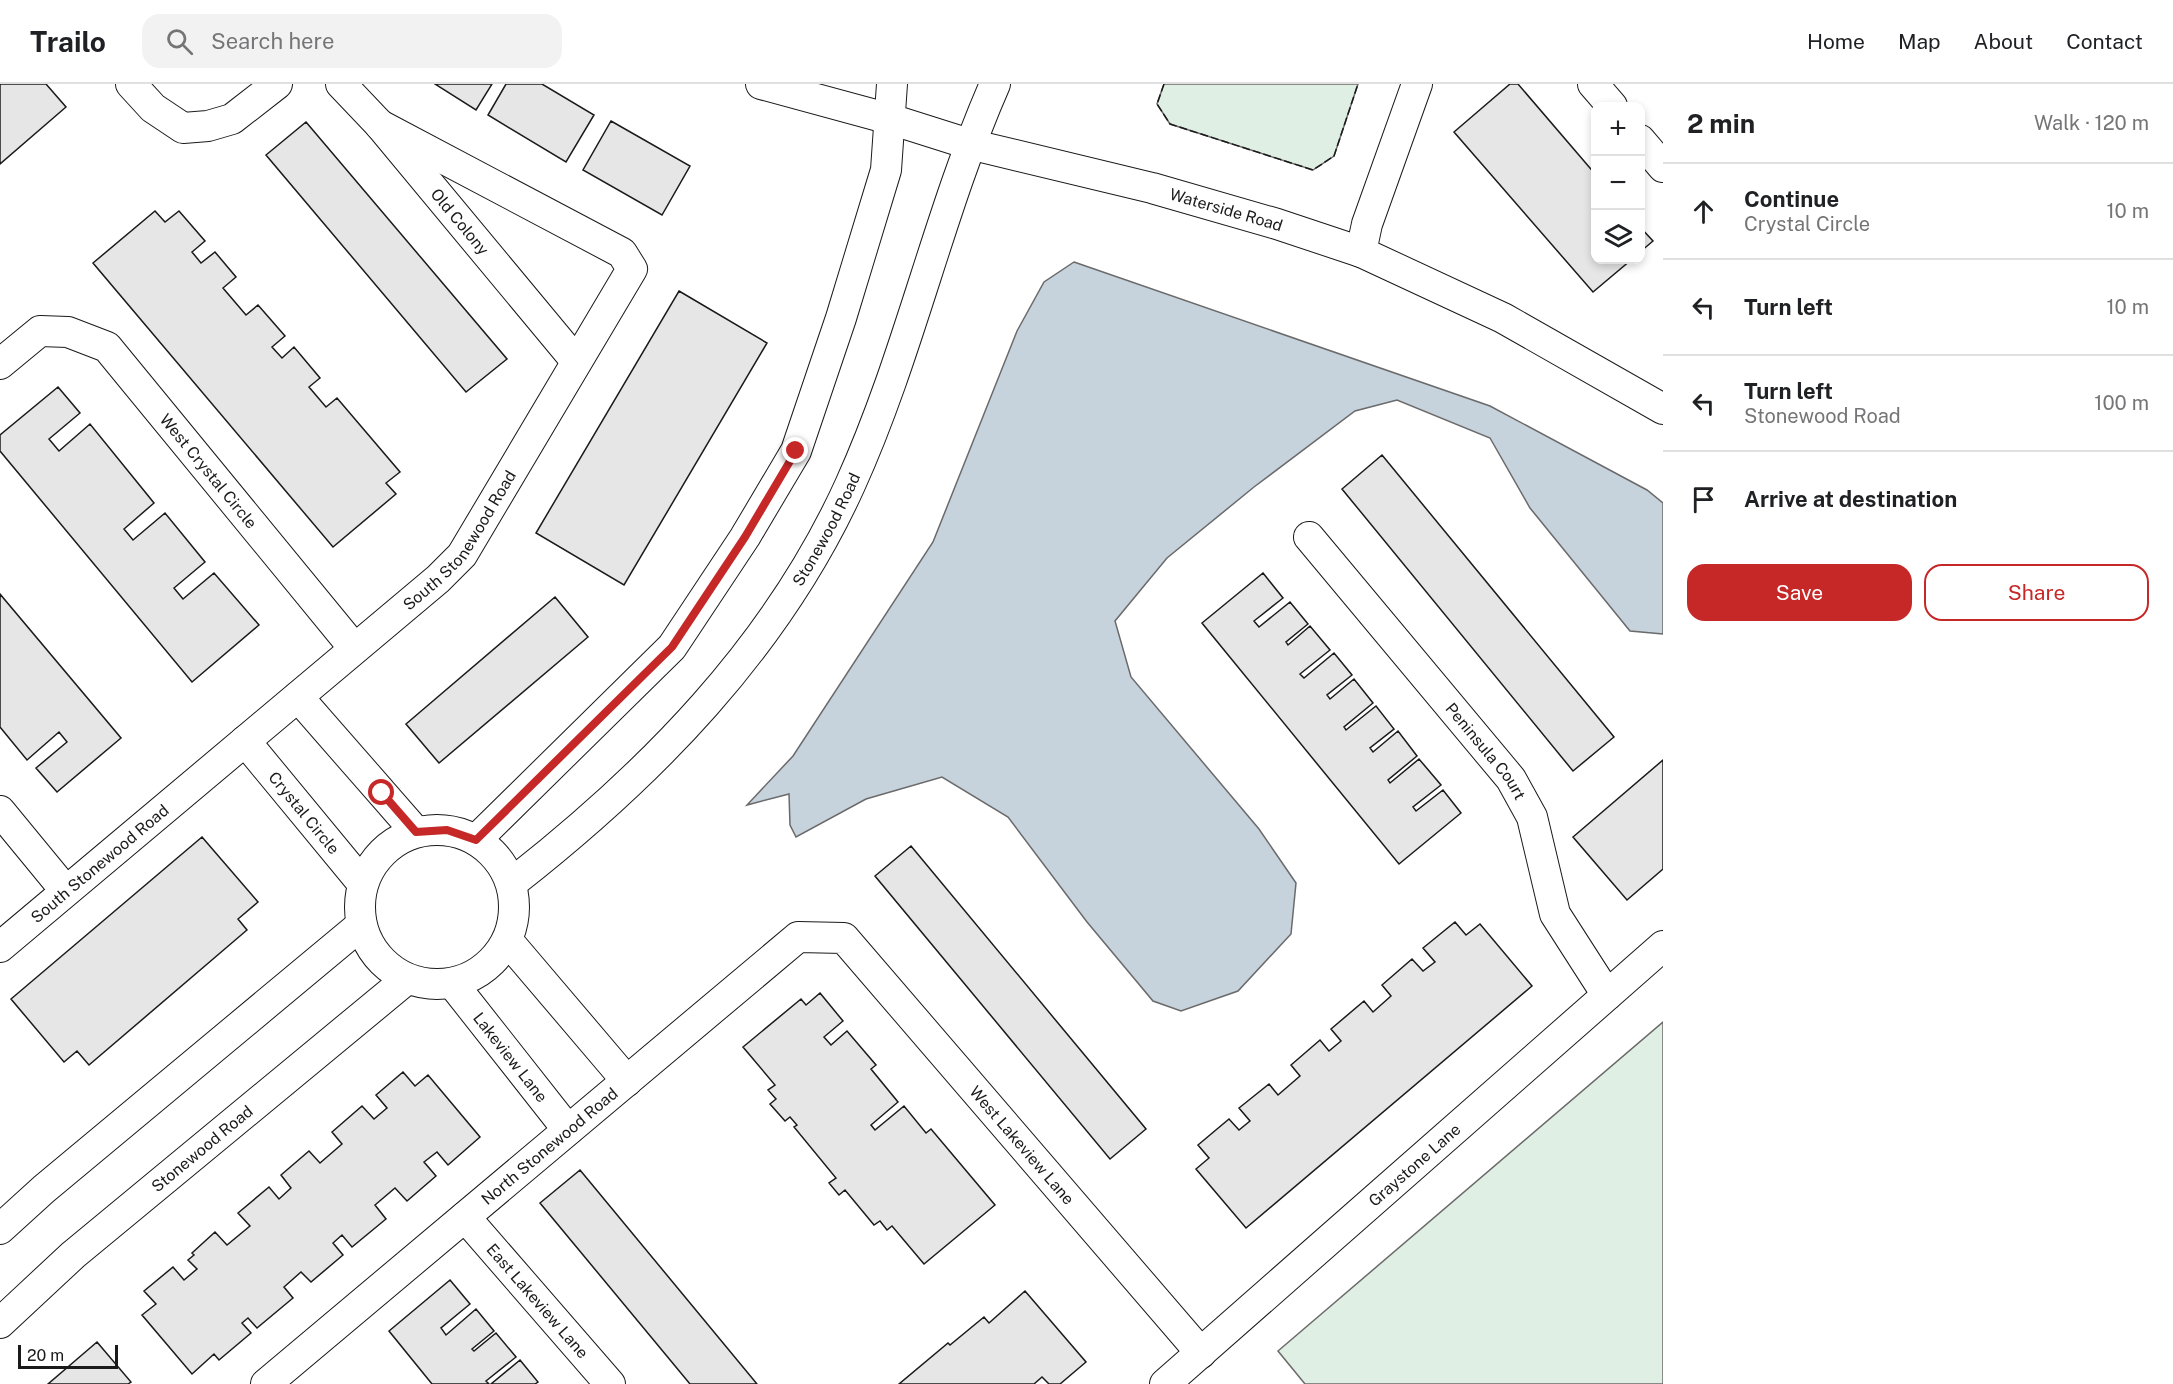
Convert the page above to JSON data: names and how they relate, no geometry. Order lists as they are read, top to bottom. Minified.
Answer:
{"streets":{"street":["Waterside Road","Old Colony","West Crystal Circle","Stonewood Road","South Stonewood Road","Peninsula Court","Crystal Circle","Lakeview Lane","North Stonewood Road","West Lakeview Lane","Graystone Lane","East Lakeview Lane"]},"crossings":[["Waterside Road","Stonewood Road"],["Old Colony","South Stonewood Road"],["West Crystal Circle","South Stonewood Road"],["Stonewood Road","Crystal Circle"],["Stonewood Road","Lakeview Lane"],["South Stonewood Road","Crystal Circle"],["Peninsula Court","Graystone Lane"],["Crystal Circle","Lakeview Lane"],["Lakeview Lane","North Stonewood Road"],["North Stonewood Road","West Lakeview Lane"],["North Stonewood Road","East Lakeview Lane"],["West Lakeview Lane","Graystone Lane"]],"scale_bar":"20 m","page":{"header":"Trailo","search":"Search here","nav":["Home","Map","About","Contact"],"heading":["2 min","Walk · 120 m"],"map_buttons":["+","−"],"list":[["Continue","Crystal Circle","10 m"],["Turn left","10 m"],["Turn left","Stonewood Road","100 m"],"Arrive at destination"],"buttons":["Save","Share"],"scale":"20 m"}}
